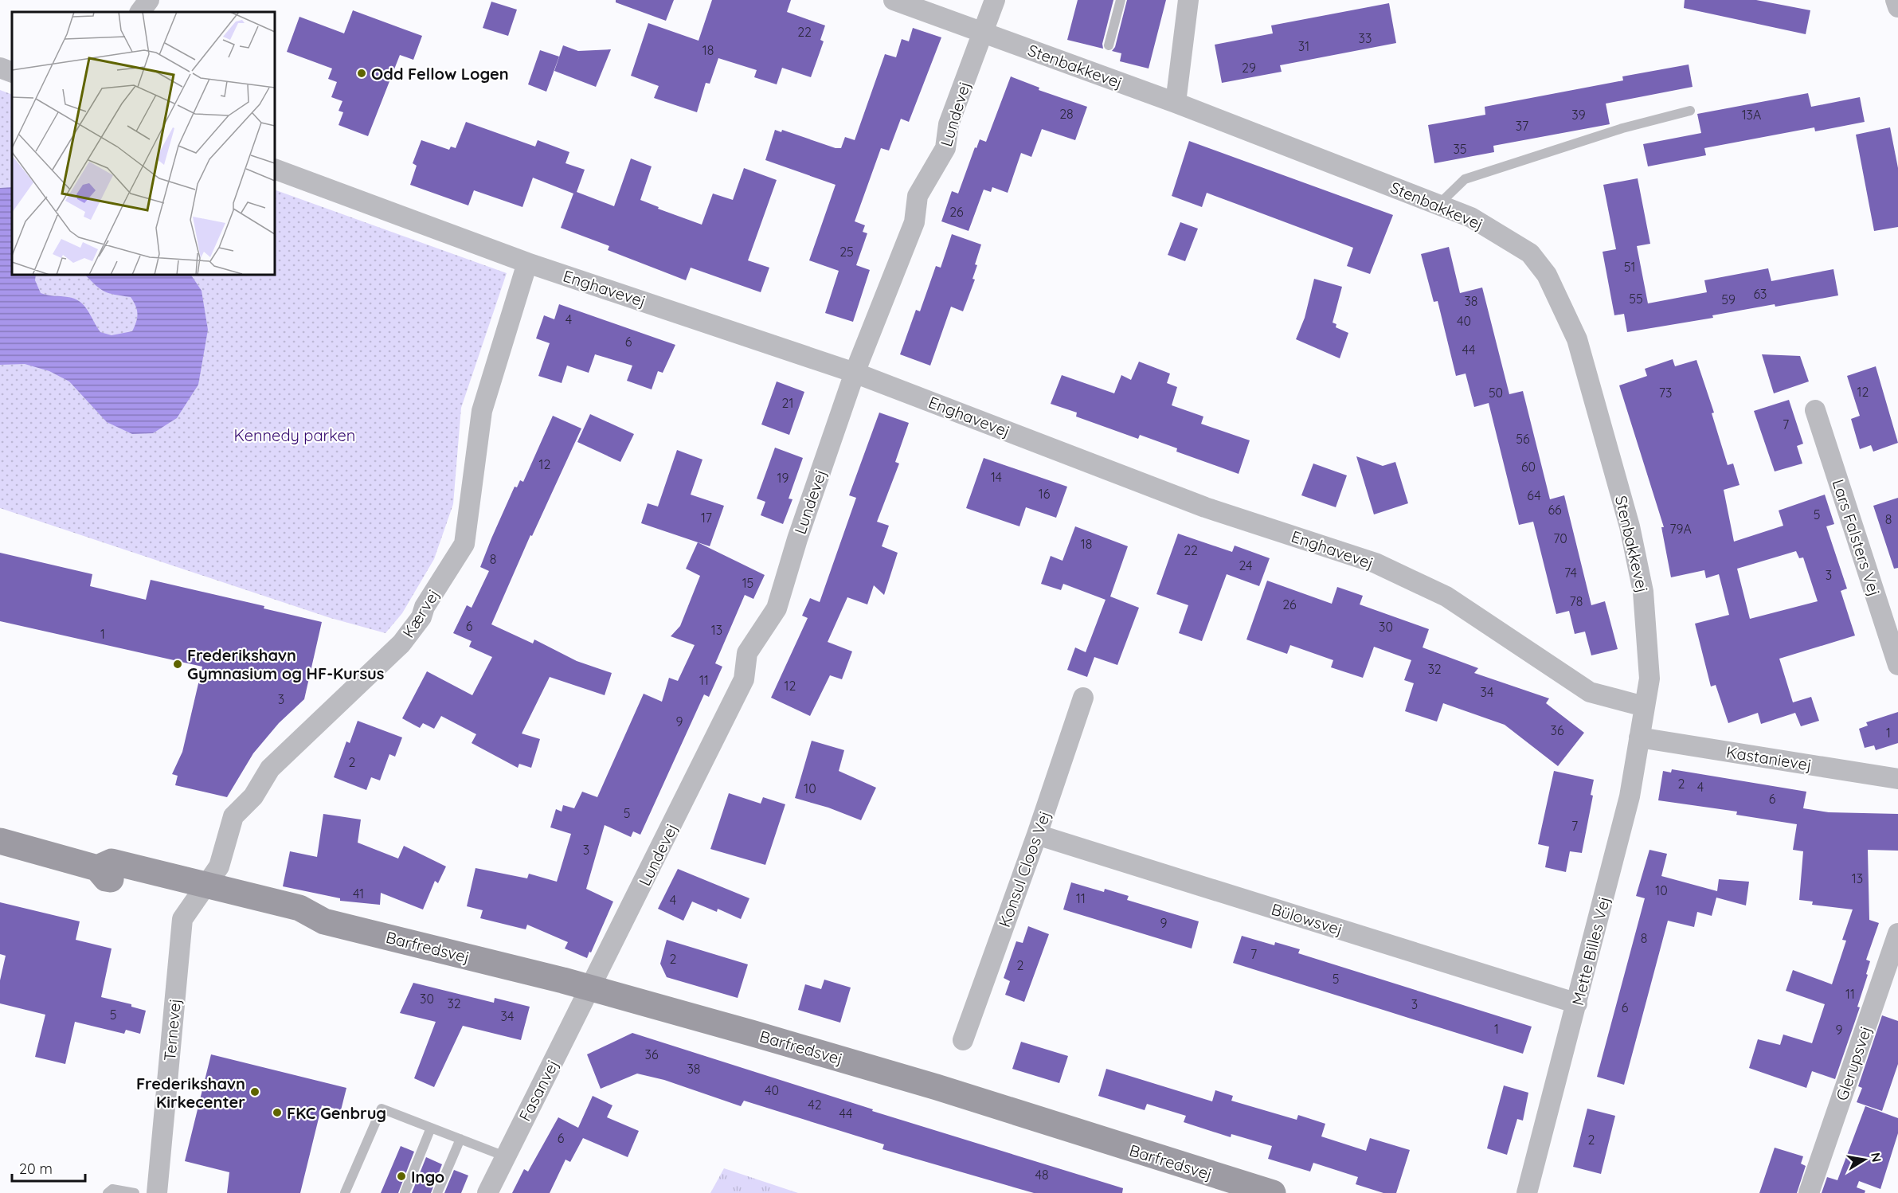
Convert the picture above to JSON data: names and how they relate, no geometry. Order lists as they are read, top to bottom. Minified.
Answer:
{"streets":{"street":["Stenbakkevej","Lundevej","Enghavevej","Lars Falsters Vej","Kærvej","Kastanievej","Konsul Cloos Vej","Bülowsvej","Barfredsvej","Mette Billes Vej","Ternevej","Glerupsvej","Fasanvej"]},"crossings":[["Stenbakkevej","Lundevej"],["Stenbakkevej","Enghavevej"],["Stenbakkevej","Mette Billes Vej"],["Lundevej","Enghavevej"],["Lundevej","Barfredsvej"],["Lundevej","Fasanvej"],["Enghavevej","Kærvej"],["Enghavevej","Mette Billes Vej"],["Kærvej","Barfredsvej"],["Kærvej","Ternevej"],["Kastanievej","Mette Billes Vej"],["Konsul Cloos Vej","Bülowsvej"],["Bülowsvej","Mette Billes Vej"],["Barfredsvej","Ternevej"],["Barfredsvej","Fasanvej"]],"parks":["Kennedy parken"],"places":["Odd Fellow Logen","Frederikshavn Gymnasium og HF-Kursus","Frederikshavn Kirkecenter","FKC Genbrug","Ingo"],"house_numbers":["22","33","31","18","29","28","39","13A","37","35","26","25","51","63","55","59","38","4","40","6","44","12","50","73","21","7","56","12","60","14","19","16","64","66","5","17","8","79A","70","18","22","8","24","74","3","15","78","26","6","30","13","1","32","11","12","34","3","9","36","1","2","2","4","10","6","5","7","3","13","10","41","11","4","9","8","7","2","2","5","11","30","32","3","6","5","34","1","9","36","38","40","42","44","6","2","48"],"scale_bar":"20 m","north":"right"}
